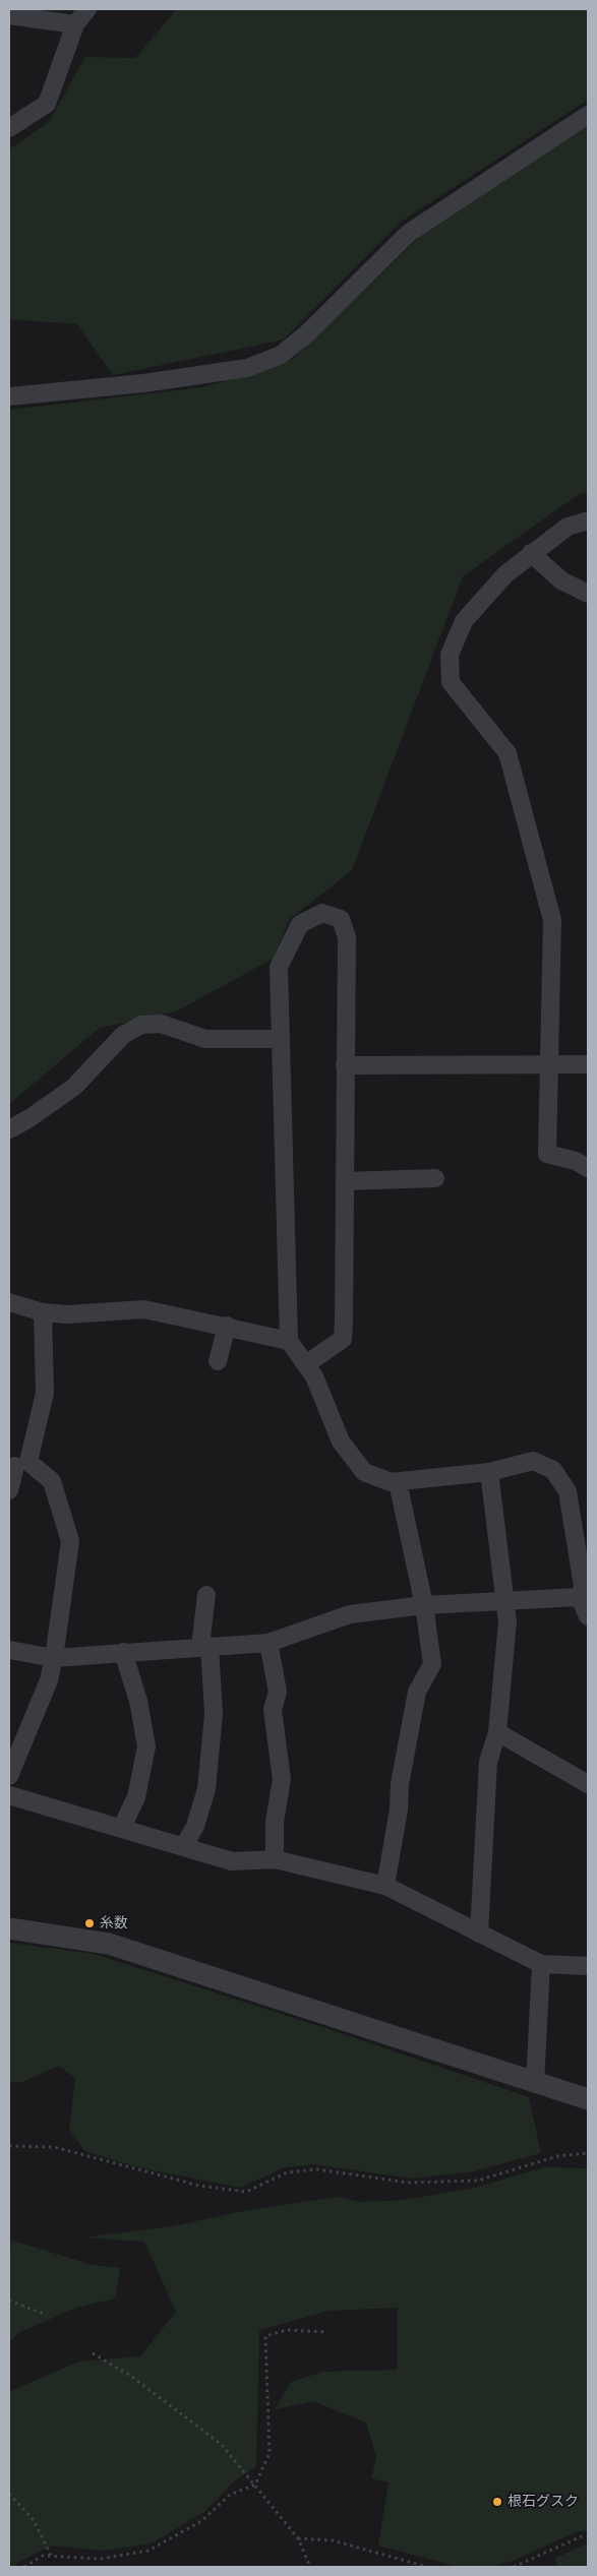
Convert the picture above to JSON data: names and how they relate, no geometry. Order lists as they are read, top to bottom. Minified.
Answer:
{"places":["糸数","根石グスク"]}
